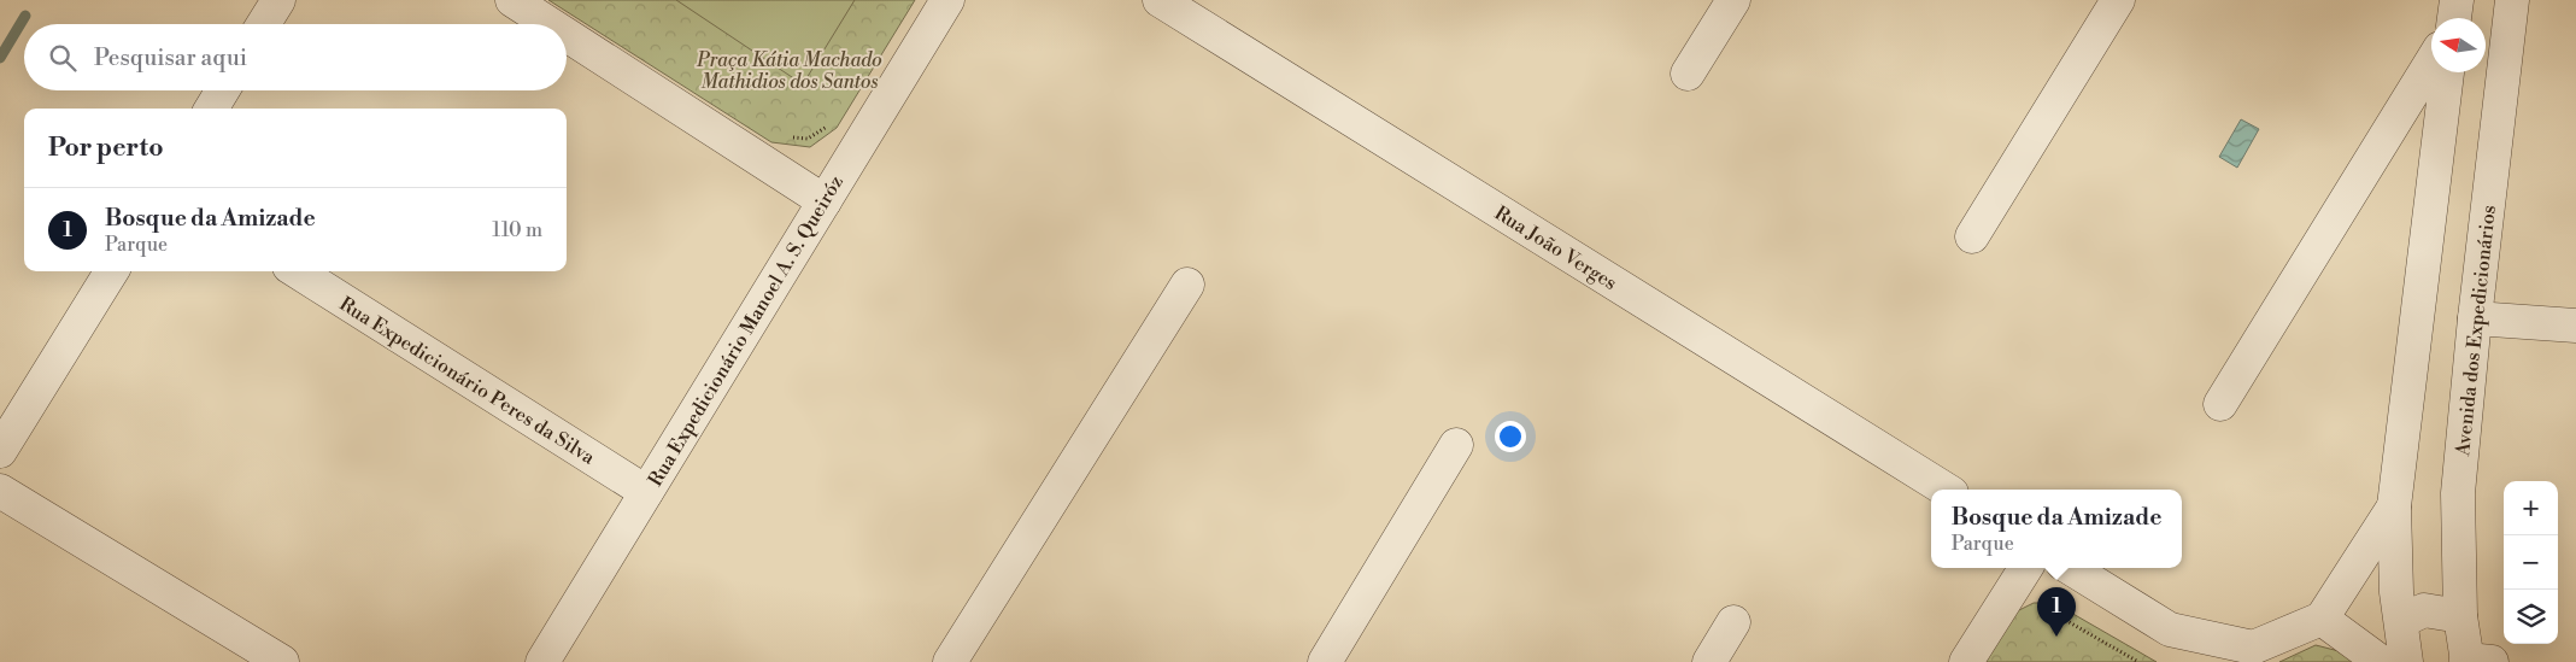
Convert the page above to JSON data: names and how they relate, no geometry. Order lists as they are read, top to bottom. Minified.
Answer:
{"streets":{"street":["Rua João Verges","Rua Expedicionário Manoel A. S. Queiróz","Avenida dos Expedicionários","Rua Expedicionário Peres da Silva"]},"crossings":[["Rua Expedicionário Manoel A. S. Queiróz","Rua Expedicionário Peres da Silva"]],"parks":["Praça Kátia Machado Mathidios dos Santos"],"north":"left","page":{"search":"Pesquisar aqui","heading":"Por perto","list":[{"mark":"1","name":"Bosque da Amizade","note":"Parque","value":"110 m"}],"map_buttons":["+","−"],"popup":["Bosque da Amizade","Parque"],"pins":"1"}}
